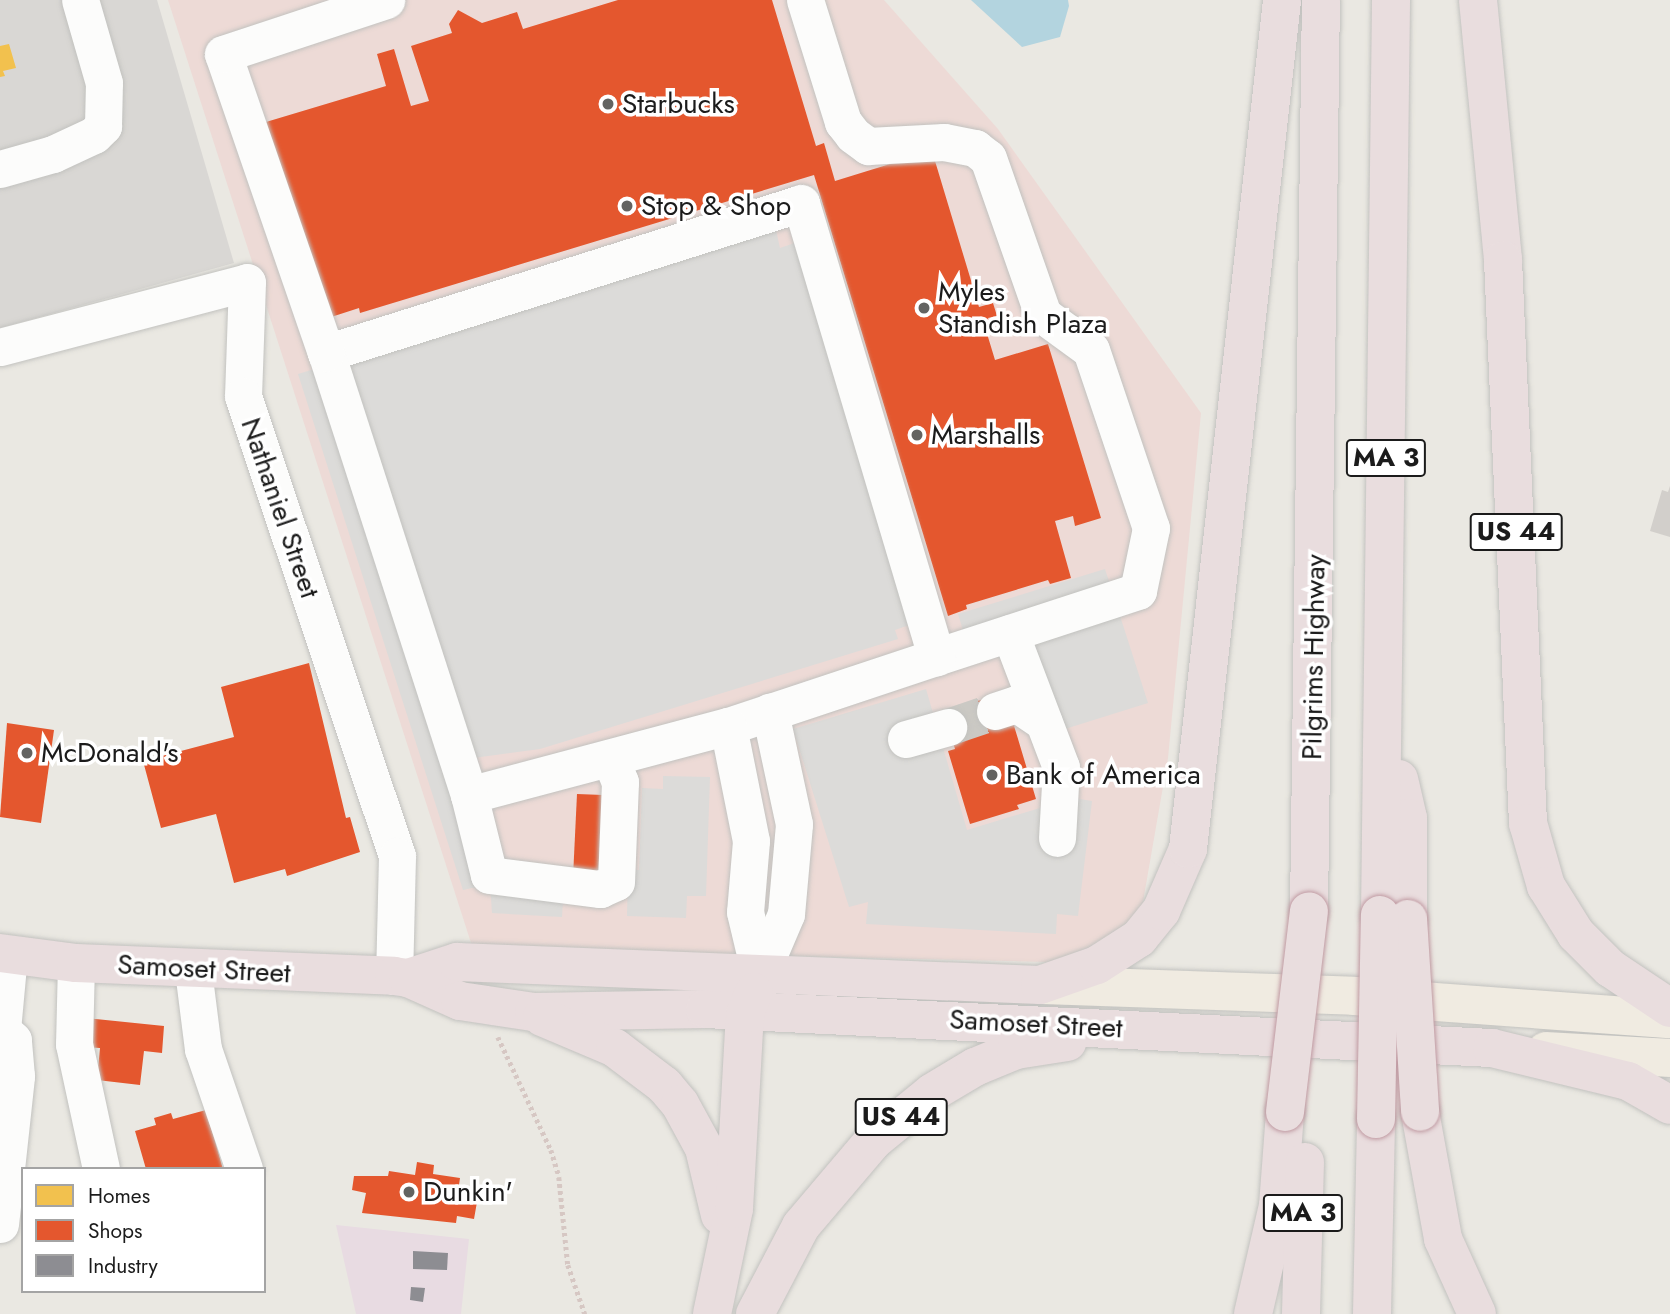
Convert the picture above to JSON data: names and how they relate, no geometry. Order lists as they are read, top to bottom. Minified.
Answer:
{"streets":{"highway":["MA 3","US 44","Pilgrims Highway","Samoset Street"],"street":["Nathaniel Street"]},"crossings":[["MA 3","Pilgrims Highway"],["Nathaniel Street","Samoset Street"],["US 44","Samoset Street"]],"places":["Starbucks","Stop & Shop","Myles Standish Plaza","Marshalls","McDonald's","Bank of America","Dunkin'"],"legend":["Homes","Shops","Industry"]}
